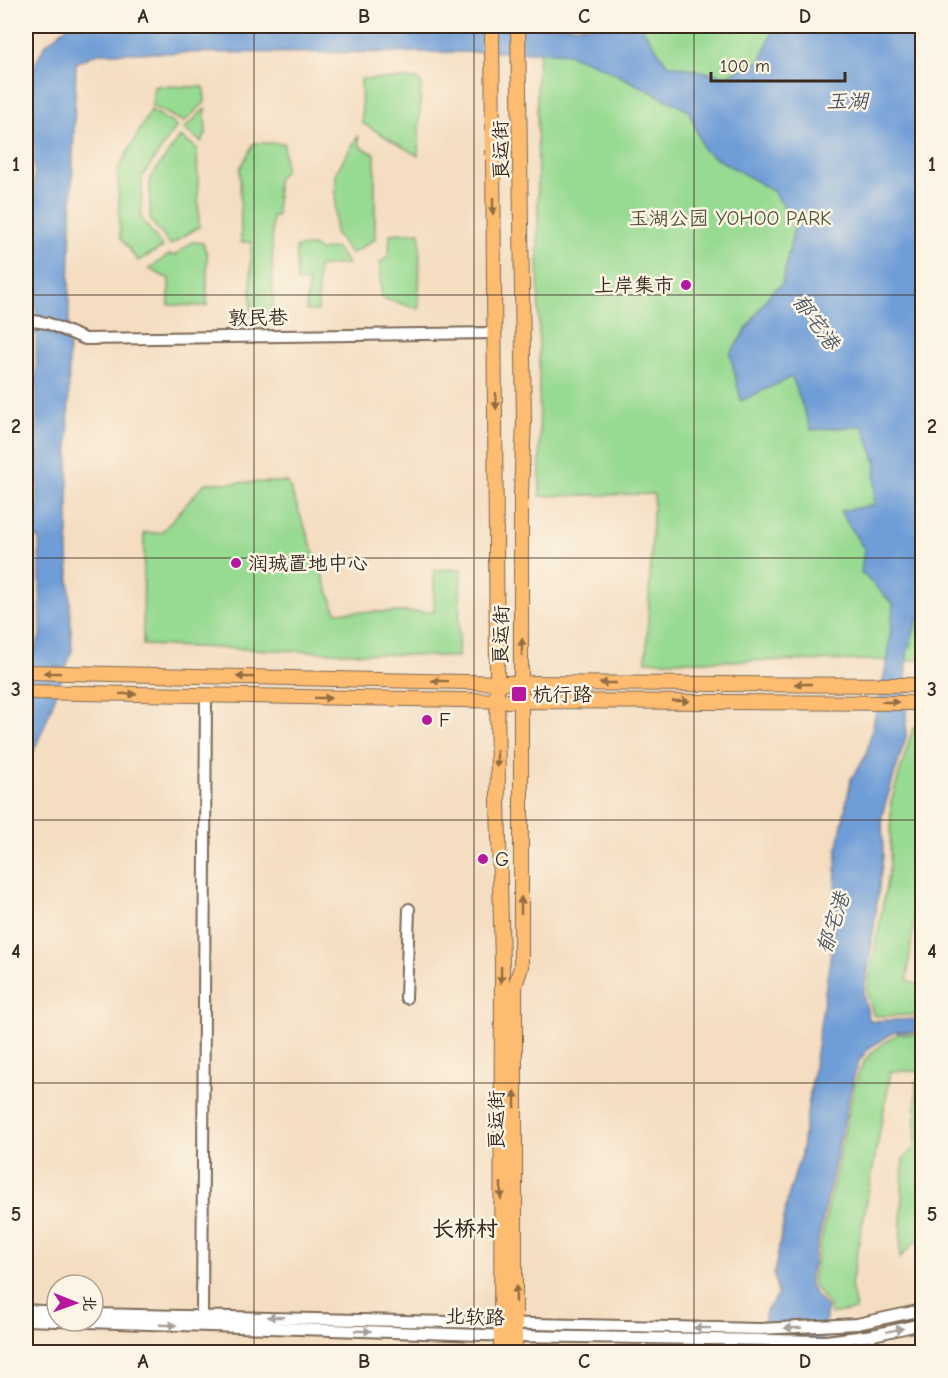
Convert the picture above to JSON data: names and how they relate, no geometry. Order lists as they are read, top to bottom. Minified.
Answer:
{"streets":{"main road":["良运街"],"street":["敦民巷","北软路"]},"crossings":[["良运街","敦民巷"],["良运街","北软路"]],"districts":["长桥村"],"water":["玉湖","郁宅港"],"parks":["玉湖公园 YOHOO PARK"],"places":{"other":["上岸集市","润珹置地中心","F","G"],"transit":["杭行路"]},"scale_bar":"100 m","north":"right","grid":{"columns":["A","B","C","D"],"rows":["1","2","3","4","5"]}}
